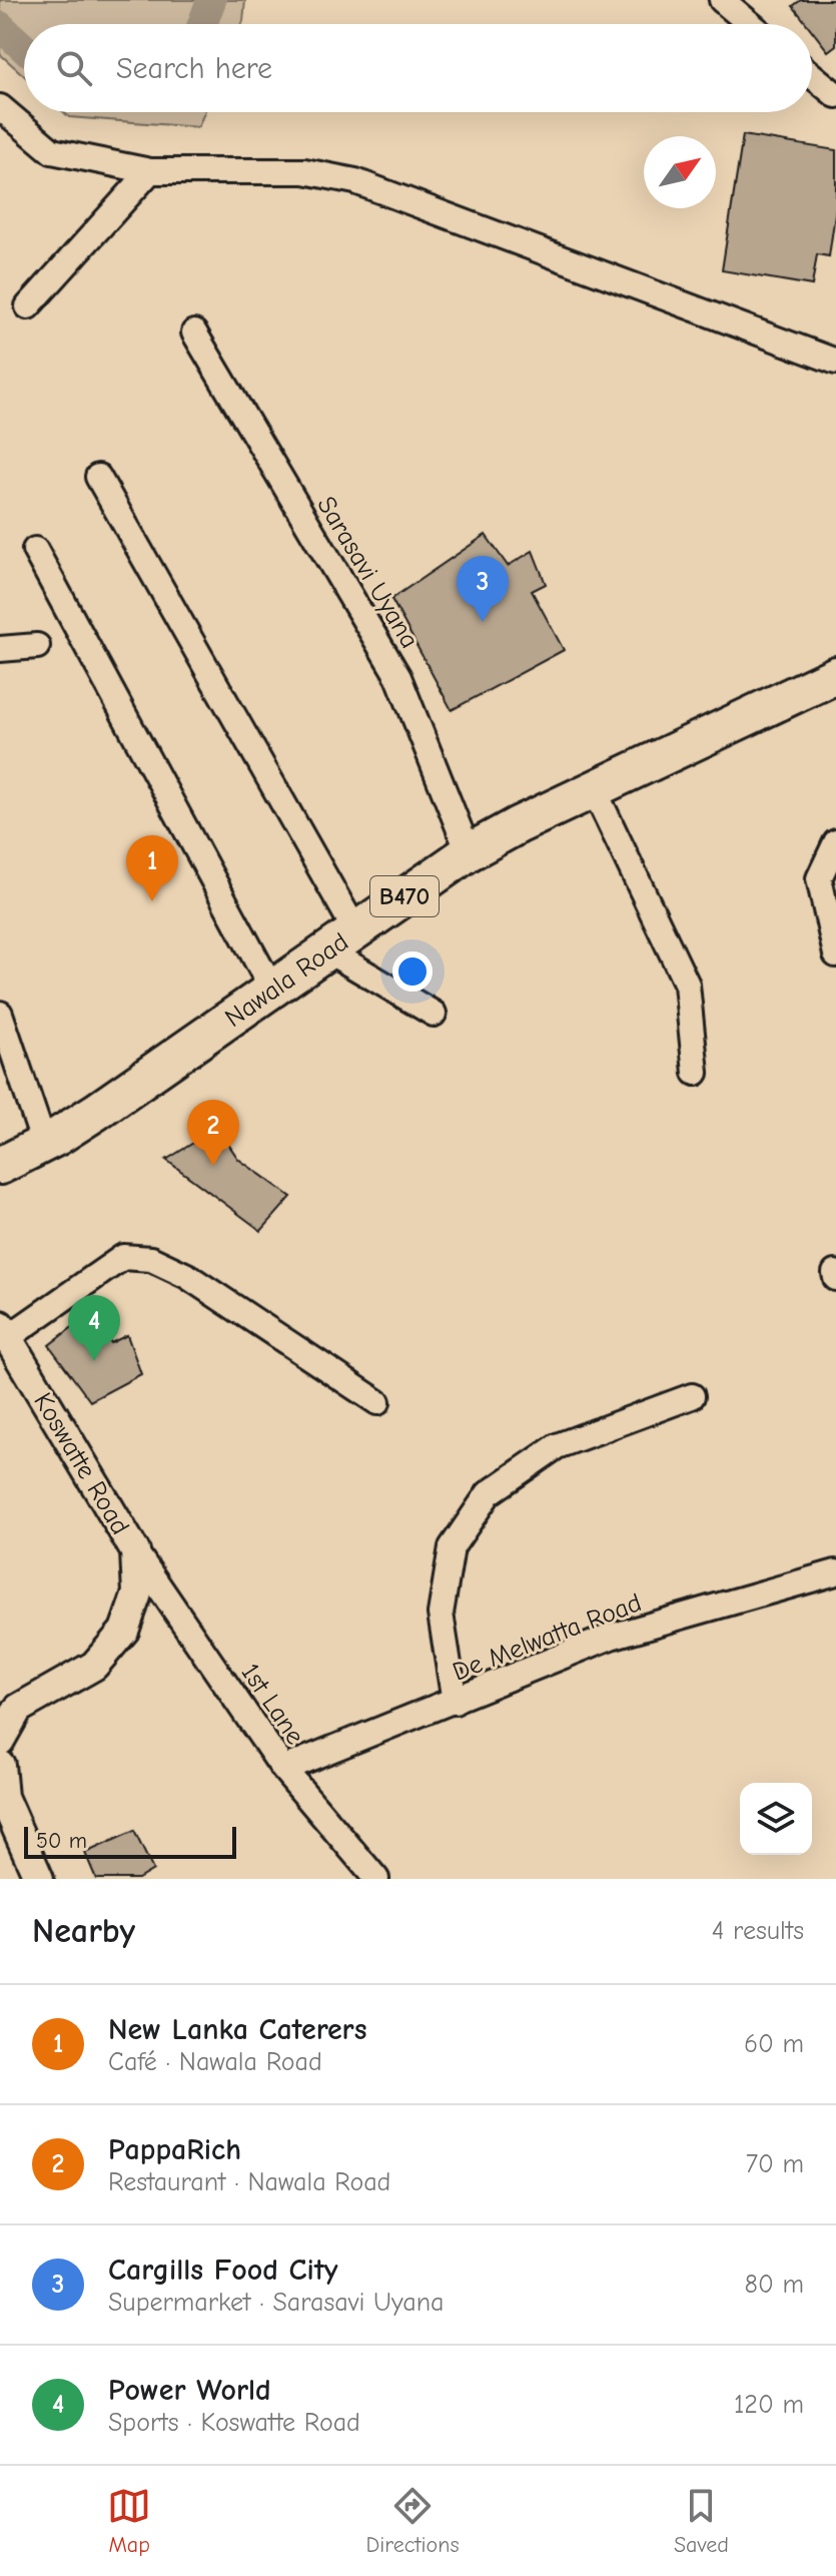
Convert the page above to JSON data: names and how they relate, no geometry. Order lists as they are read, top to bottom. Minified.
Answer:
{"streets":{"main road":["B470","Nawala Road"],"street":["Sarasavi Uyana","Koswatte Road","De Melwatta Road","1st Lane"]},"crossings":[["Sarasavi Uyana","Nawala Road"],["Koswatte Road","1st Lane"],["De Melwatta Road","1st Lane"]],"scale_bar":"50 m","north":"top right","page":{"search":"Search here","pins":["3","1","2","4"],"scale":"50 m","heading":["Nearby","4 results"],"list":[{"mark":"1","name":"New Lanka Caterers","note":"Café · Nawala Road","value":"60 m"},{"mark":"2","name":"PappaRich","note":"Restaurant · Nawala Road","value":"70 m"},{"mark":"3","name":"Cargills Food City","note":"Supermarket · Sarasavi Uyana","value":"80 m"},{"mark":"4","name":"Power World","note":"Sports · Koswatte Road","value":"120 m"}],"nav":["Map","Directions","Saved"]}}
